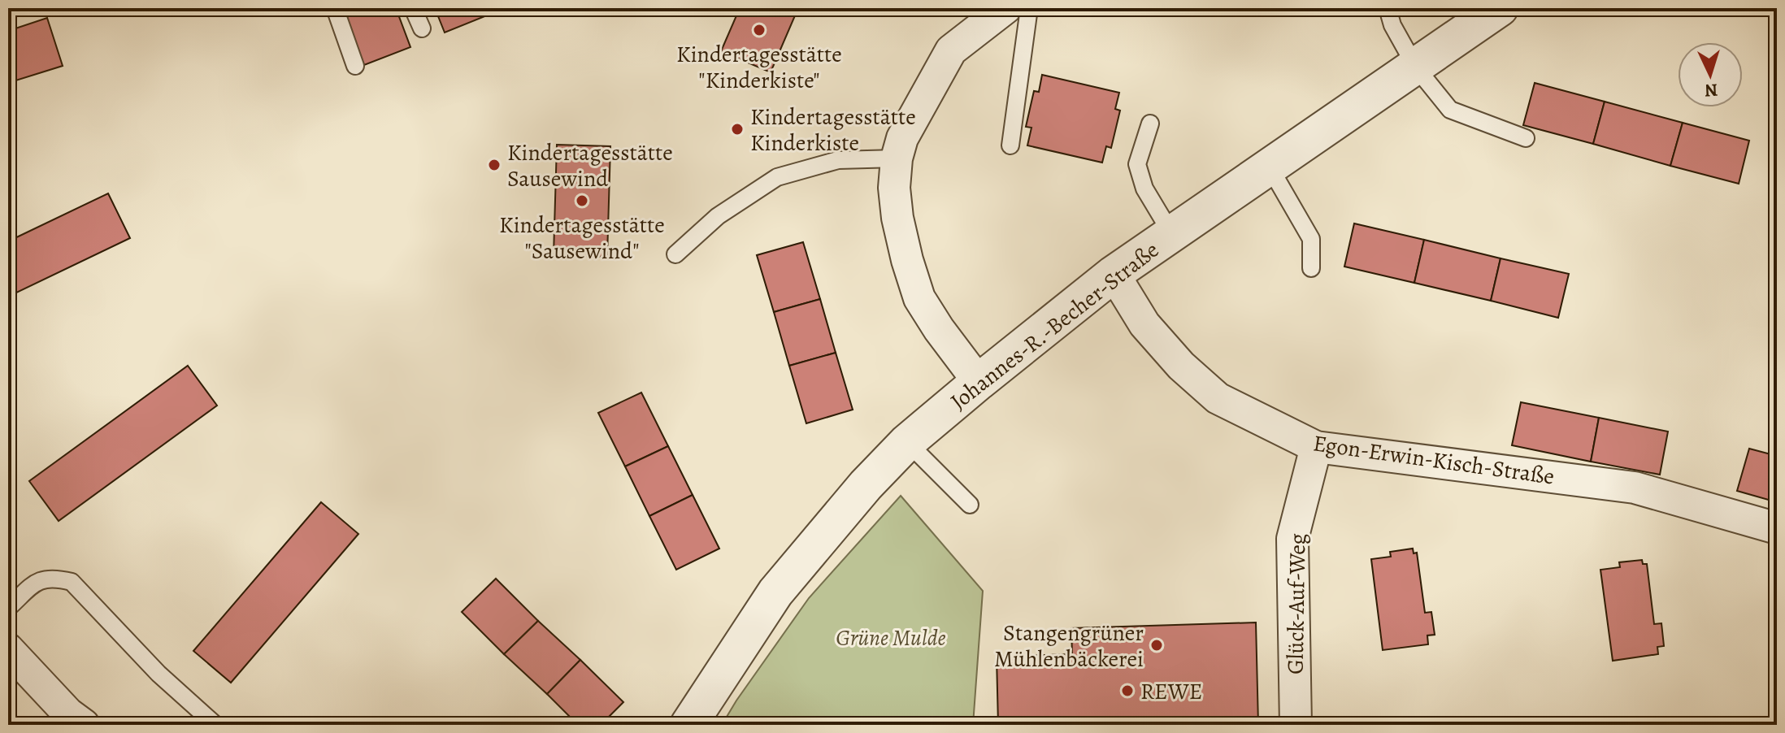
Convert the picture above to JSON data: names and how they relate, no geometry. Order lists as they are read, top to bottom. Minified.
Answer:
{"streets":{"street":["Johannes-R.-Becher-Straße","Egon-Erwin-Kisch-Straße","Glück-Auf-Weg"]},"crossings":[["Johannes-R.-Becher-Straße","Egon-Erwin-Kisch-Straße"],["Egon-Erwin-Kisch-Straße","Glück-Auf-Weg"]],"parks":["Grüne Mulde"],"places":["Kindertagesstätte \"Kinderkiste\"","Kindertagesstätte Kinderkiste","Kindertagesstätte Sausewind","Kindertagesstätte \"Sausewind\"","Stangengrüner Mühlenbäckerei","REWE"],"north":"bottom"}
